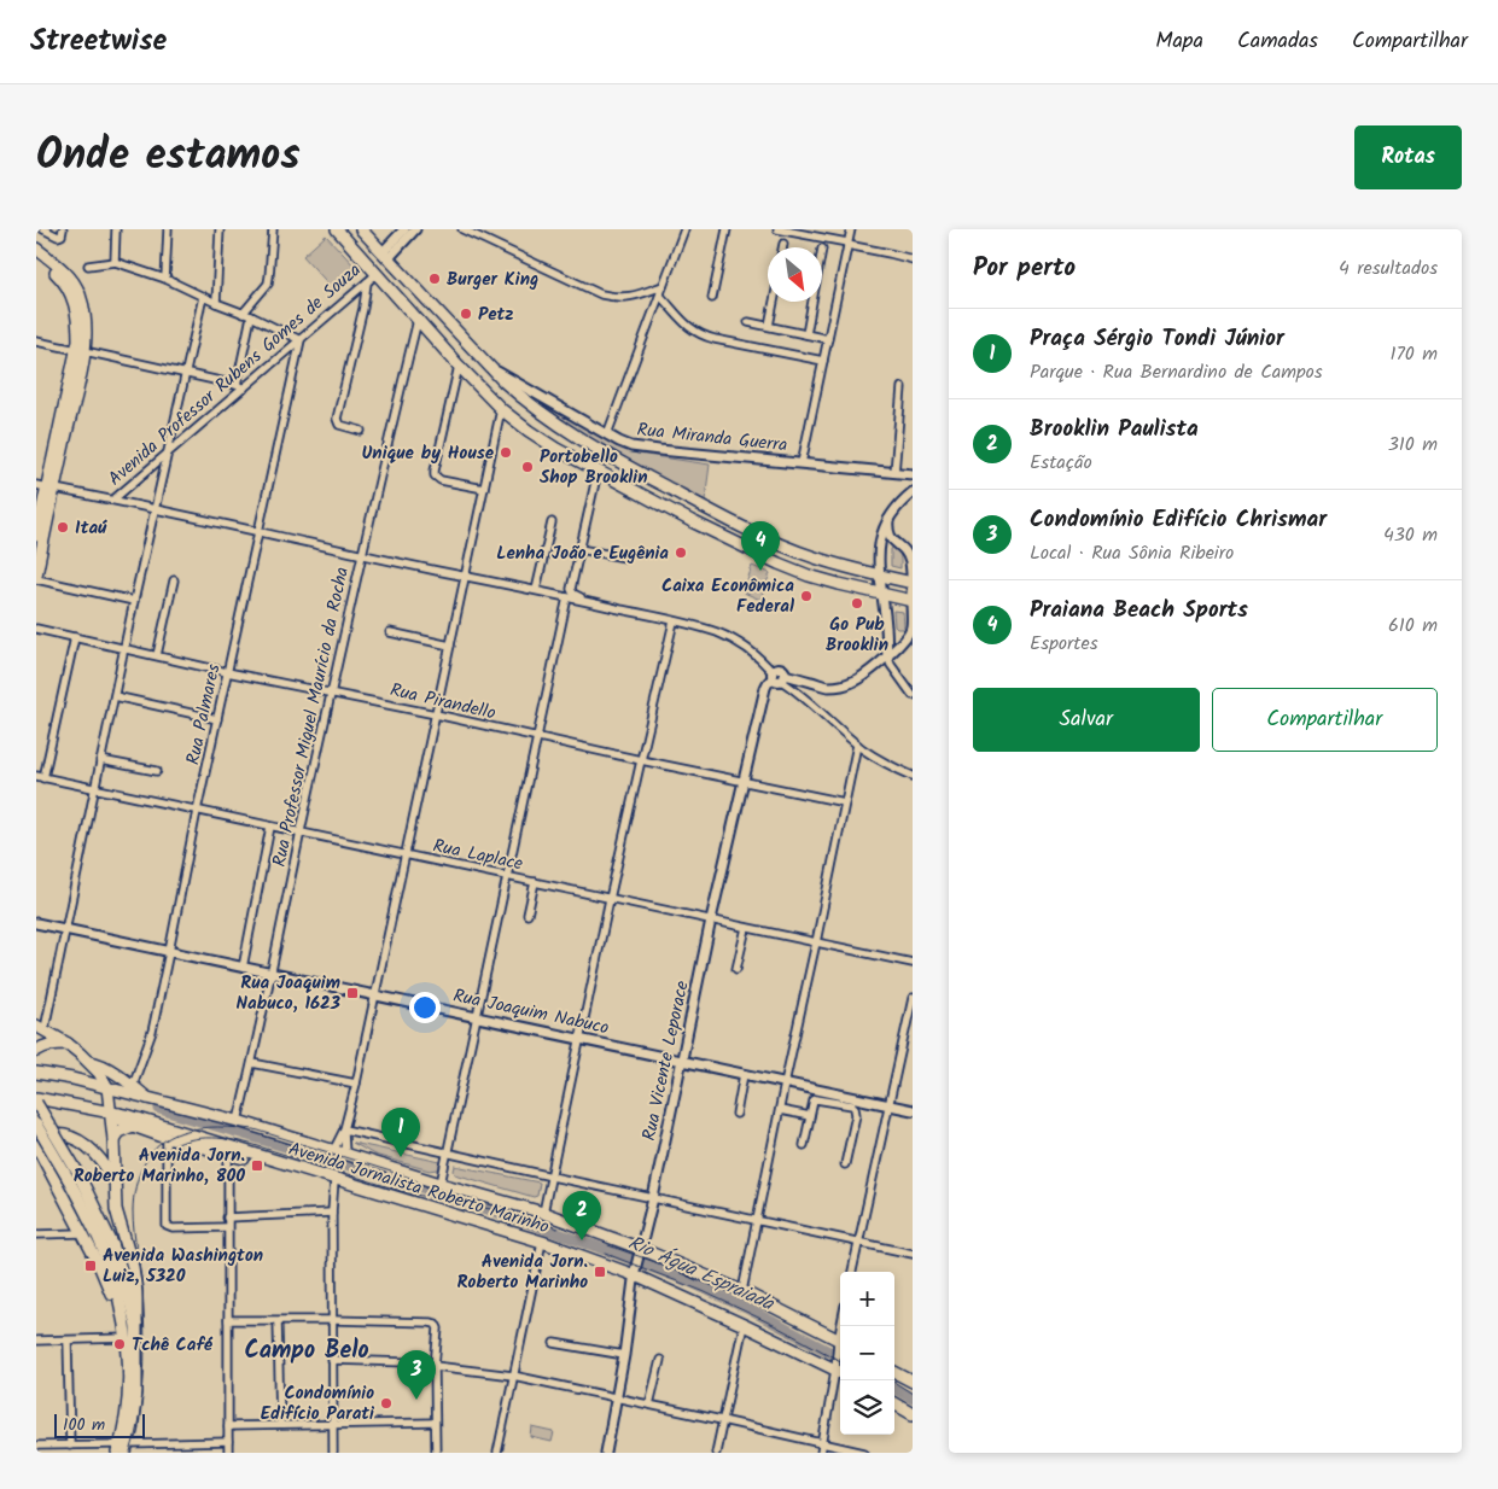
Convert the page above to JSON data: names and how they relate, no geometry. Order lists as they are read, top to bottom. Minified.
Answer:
{"streets":{"main road":["Avenida Jornalista Roberto Marinho"],"street":["Avenida Professor Rubens Gomes de Souza","Rua Miranda Guerra","Rua Pirandello","Rua Palmares","Rua Professor Miguel Maurício da Rocha","Rua Laplace","Rua Joaquim Nabuco","Rua Vicente Leporace"]},"crossings":[["Avenida Professor Rubens Gomes de Souza","Rua Palmares"],["Rua Pirandello","Rua Palmares"],["Rua Pirandello","Rua Professor Miguel Maurício da Rocha"],["Rua Pirandello","Rua Vicente Leporace"],["Rua Palmares","Rua Laplace"],["Rua Palmares","Rua Joaquim Nabuco"],["Rua Palmares","Avenida Jornalista Roberto Marinho"],["Rua Professor Miguel Maurício da Rocha","Rua Laplace"],["Rua Professor Miguel Maurício da Rocha","Rua Joaquim Nabuco"],["Rua Professor Miguel Maurício da Rocha","Avenida Jornalista Roberto Marinho"],["Rua Laplace","Rua Vicente Leporace"],["Rua Joaquim Nabuco","Rua Vicente Leporace"],["Rua Vicente Leporace","Avenida Jornalista Roberto Marinho"]],"districts":["Campo Belo"],"water":["Rio Água Espraiada"],"places":{"other":["Burger King","Petz","Unique by House","Portobello Shop Brooklin","Itaú","Lenha João e Eugênia","Caixa Econômica Federal","Go Pub Brooklin","Tchê Café","Condomínio Edifício Parati"],"transit":["Rua Joaquim Nabuco, 1623","Avenida Jorn. Roberto Marinho, 800","Avenida Washington Luiz, 5320","Avenida Jorn. Roberto Marinho"]},"scale_bar":"100 m","north":"bottom right","page":{"header":"Streetwise","nav":["Mapa","Camadas","Compartilhar"],"title":"Onde estamos","buttons":["Rotas",["Salvar","Compartilhar"]],"heading":["Por perto","4 resultados"],"list":[{"mark":"1","name":"Praça Sérgio Tondi Júnior","note":"Parque · Rua Bernardino de Campos","value":"170 m"},{"mark":"2","name":"Brooklin Paulista","note":"Estação","value":"310 m"},{"mark":"3","name":"Condomínio Edifício Chrismar","note":"Local · Rua Sônia Ribeiro","value":"430 m"},{"mark":"4","name":"Praiana Beach Sports","note":"Esportes","value":"610 m"}],"pins":["4","1","2","3"],"map_buttons":["+","−"],"scale":"100 m"}}
